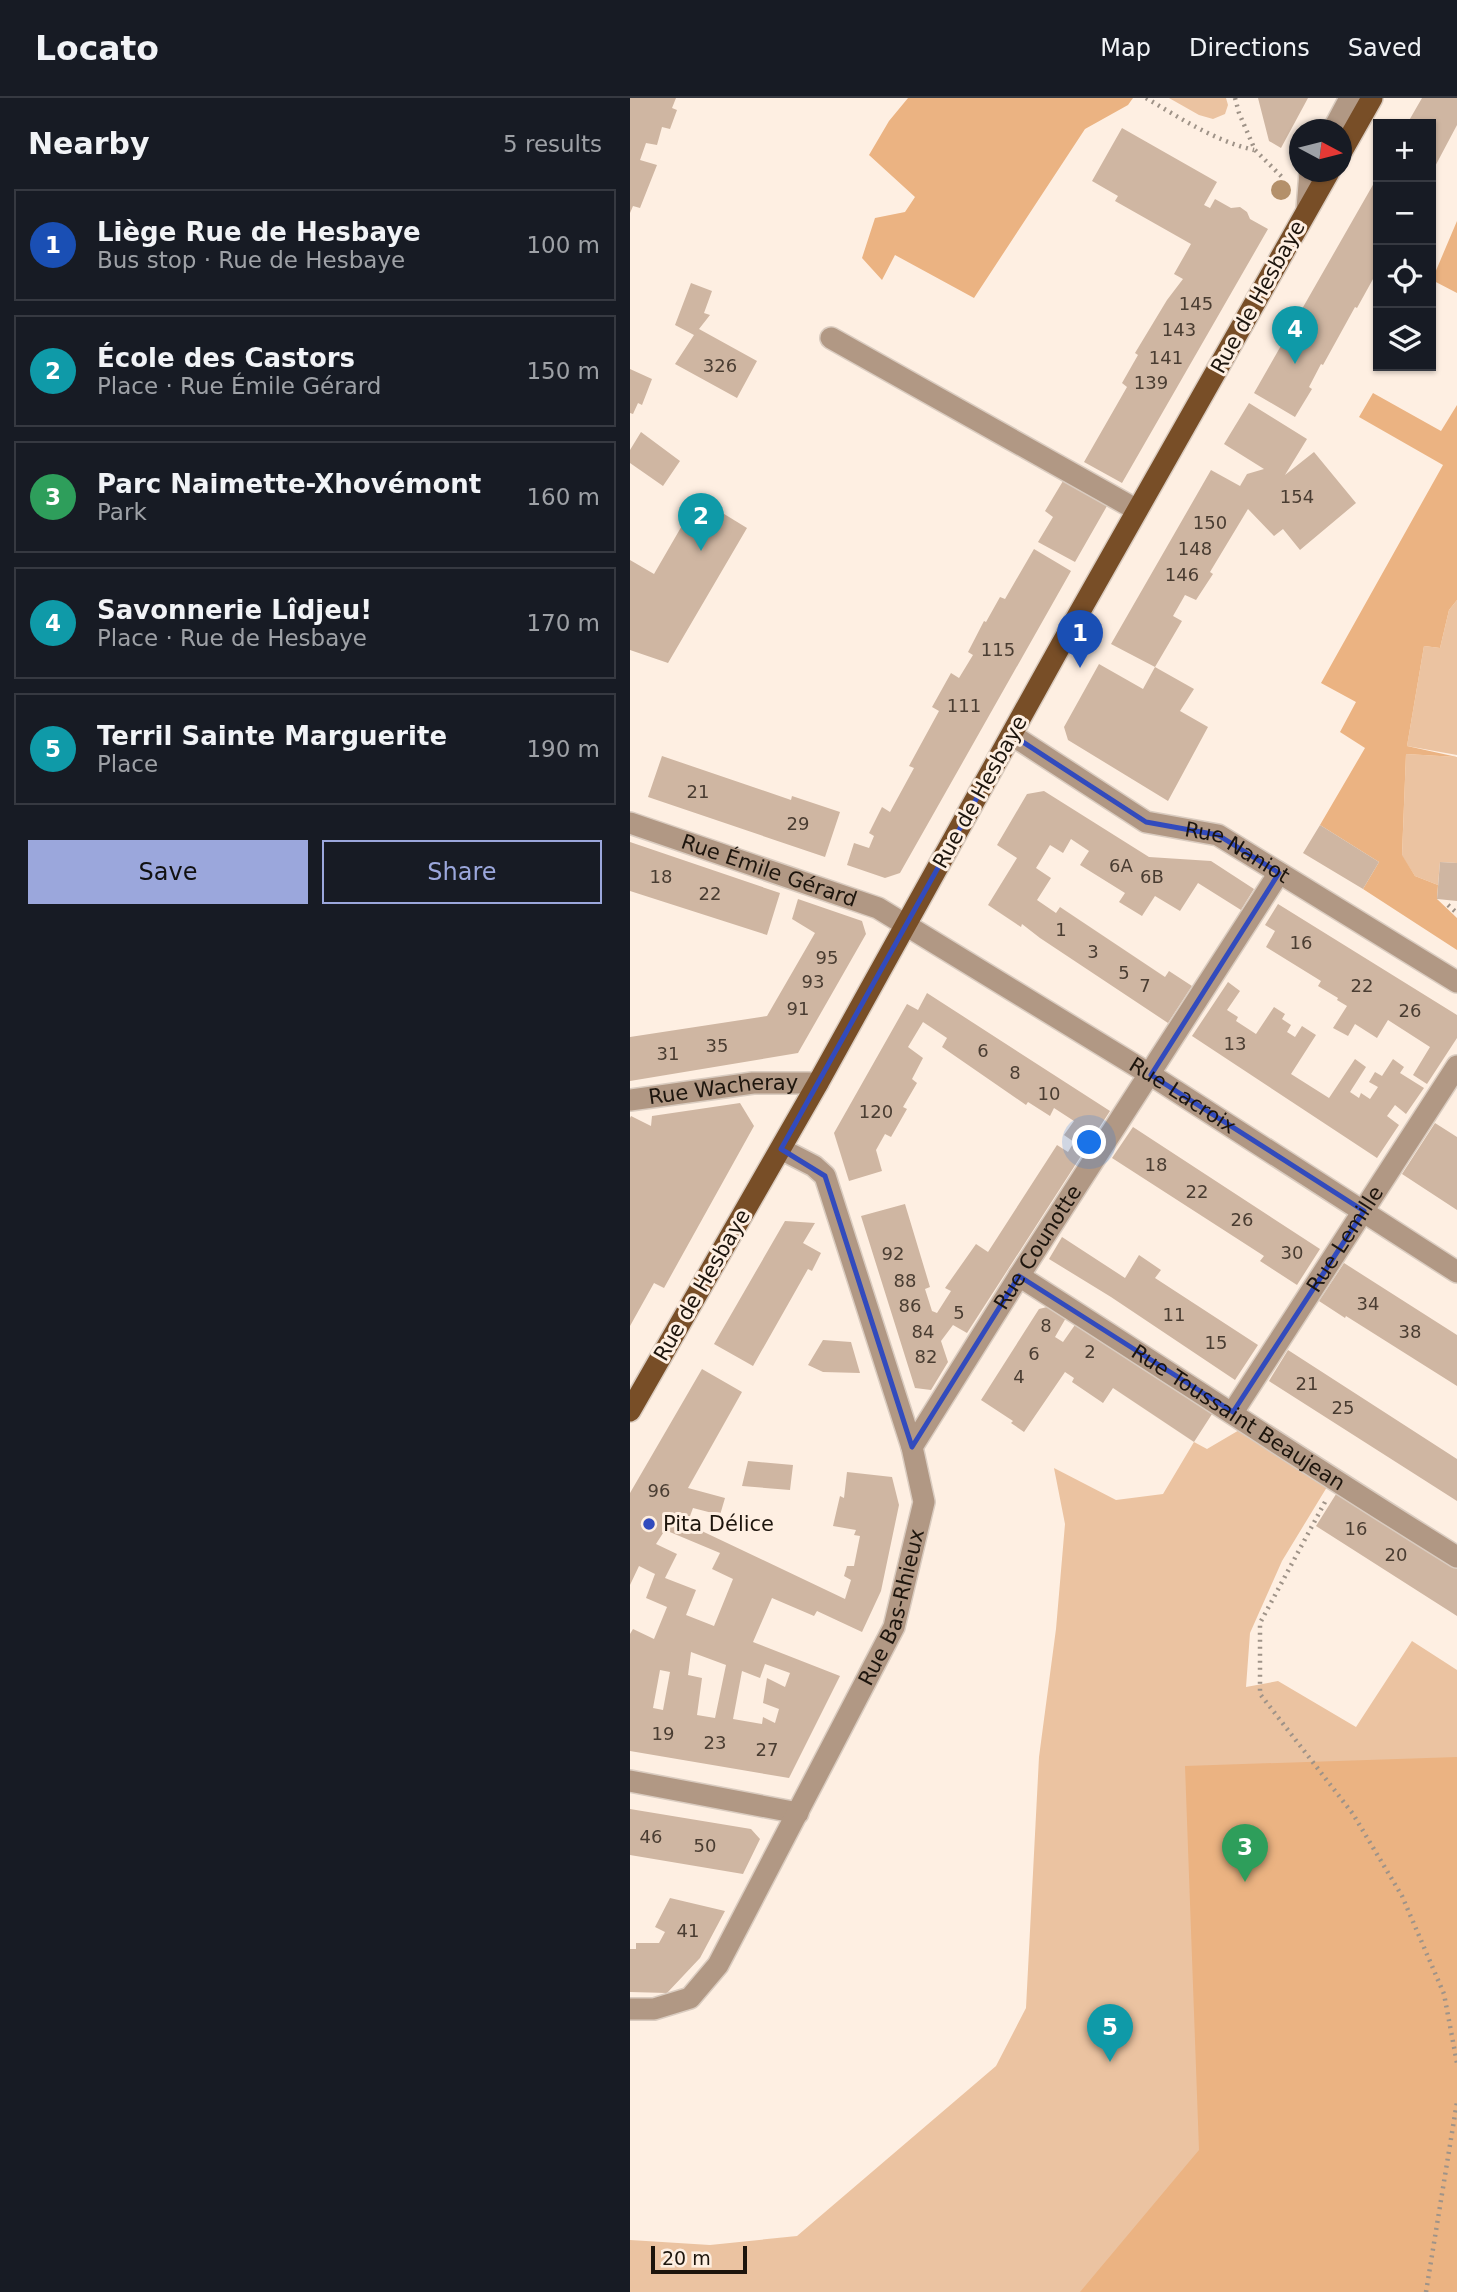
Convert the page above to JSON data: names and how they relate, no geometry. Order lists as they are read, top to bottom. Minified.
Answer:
{"streets":{"main road":["Rue de Hesbaye"],"street":["Rue Naniot","Rue Émile Gérard","Rue Wacheray","Rue Lacroix","Rue Lemille","Rue Counotte","Rue Toussaint Beaujean","Rue Bas-Rhieux"]},"crossings":[["Rue de Hesbaye","Rue Naniot"],["Rue de Hesbaye","Rue Émile Gérard"],["Rue de Hesbaye","Rue Wacheray"],["Rue de Hesbaye","Rue Lacroix"],["Rue de Hesbaye","Rue Bas-Rhieux"],["Rue Naniot","Rue Counotte"],["Rue Émile Gérard","Rue Lacroix"],["Rue Lacroix","Rue Lemille"],["Rue Lacroix","Rue Counotte"],["Rue Lemille","Rue Toussaint Beaujean"],["Rue Counotte","Rue Toussaint Beaujean"],["Rue Counotte","Rue Bas-Rhieux"]],"places":["Pita Délice"],"house_numbers":["145","143","141","326","139","154","150","148","146","115","111","21","29","6A","18","6B","22","1","16","3","95","5","93","7","22","91","26","13","35","6","31","8","10","120","18","22","26","30","92","88","34","86","5","11","8","84","38","15","2","6","82","4","21","25","96","16","20","19","23","27","46","50","41"],"scale_bar":"20 m","north":"right","page":{"header":"Locato","nav":["Map","Directions","Saved"],"heading":["Nearby","5 results"],"map_buttons":["+","−"],"list":[{"mark":"1","name":"Liège Rue de Hesbaye","note":"Bus stop · Rue de Hesbaye","value":"100 m"},{"mark":"2","name":"École des Castors","note":"Place · Rue Émile Gérard","value":"150 m"},{"mark":"3","name":"Parc Naimette-Xhovémont","note":"Park","value":"160 m"},{"mark":"4","name":"Savonnerie Lîdjeu!","note":"Place · Rue de Hesbaye","value":"170 m"},{"mark":"5","name":"Terril Sainte Marguerite","note":"Place","value":"190 m"}],"pins":["4","2","1","3","5"],"buttons":["Save","Share"],"scale":"20 m"}}
